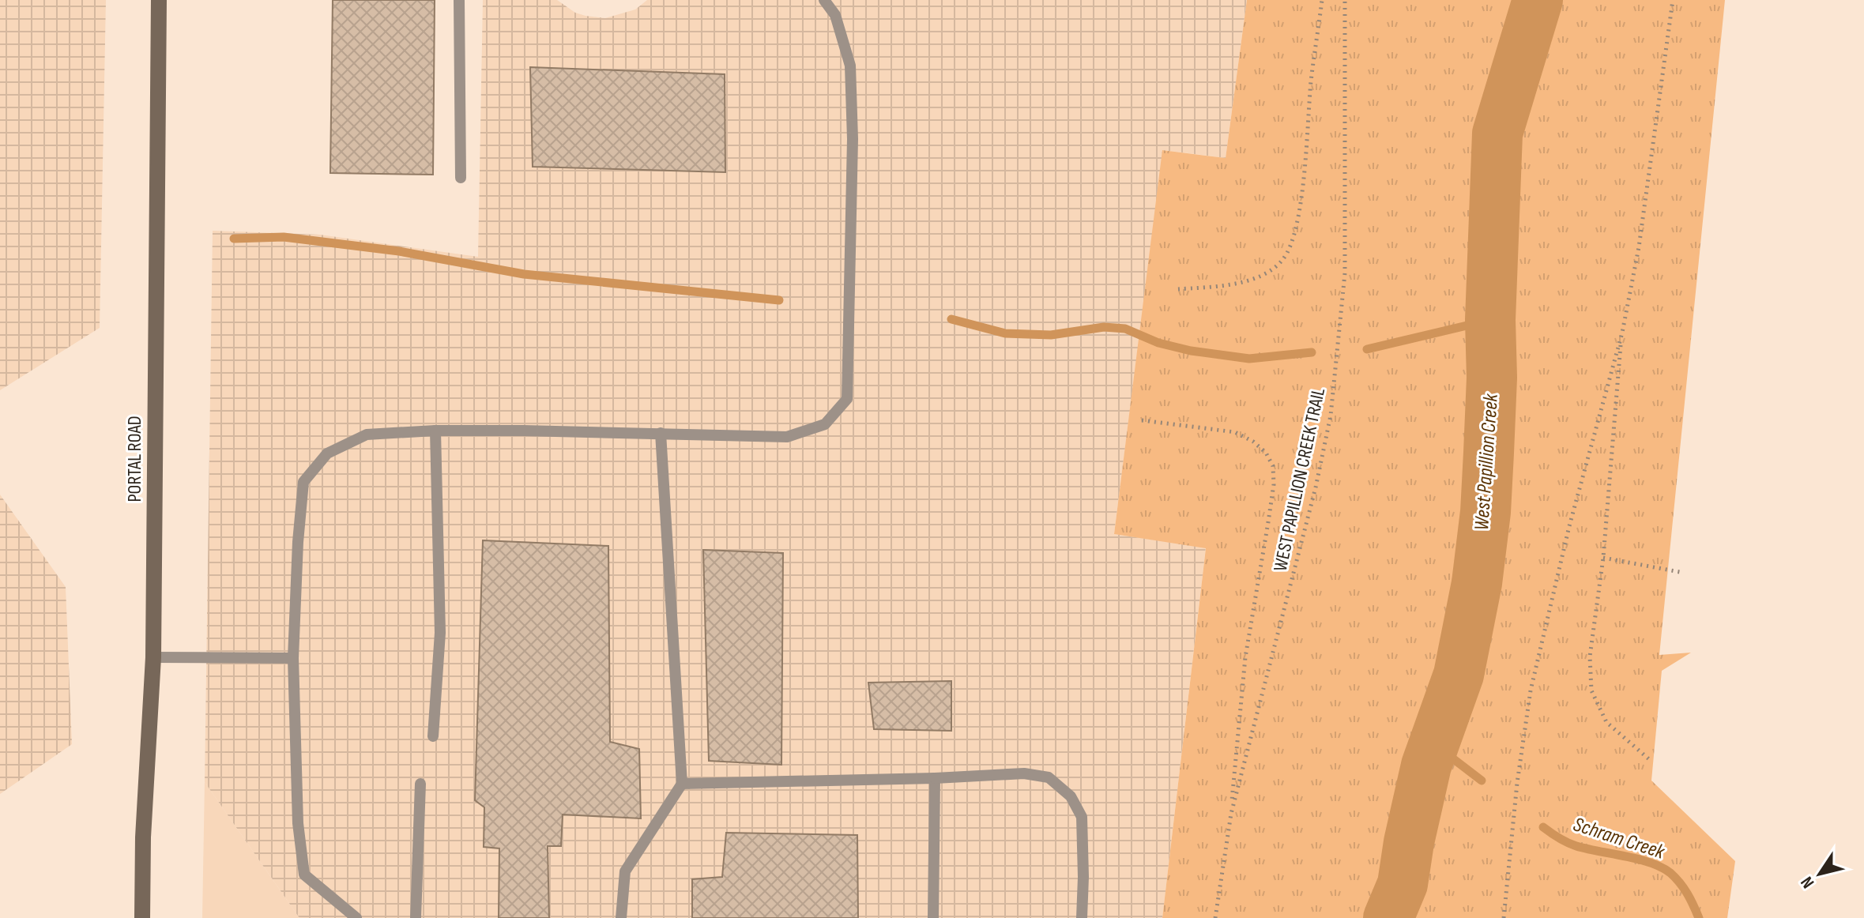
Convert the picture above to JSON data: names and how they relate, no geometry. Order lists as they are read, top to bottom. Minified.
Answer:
{"streets":{"main road":["PORTAL ROAD"],"path":["WEST PAPILLION CREEK TRAIL"]},"water":["West Papillion Creek","Schram Creek"],"north":"bottom left"}
